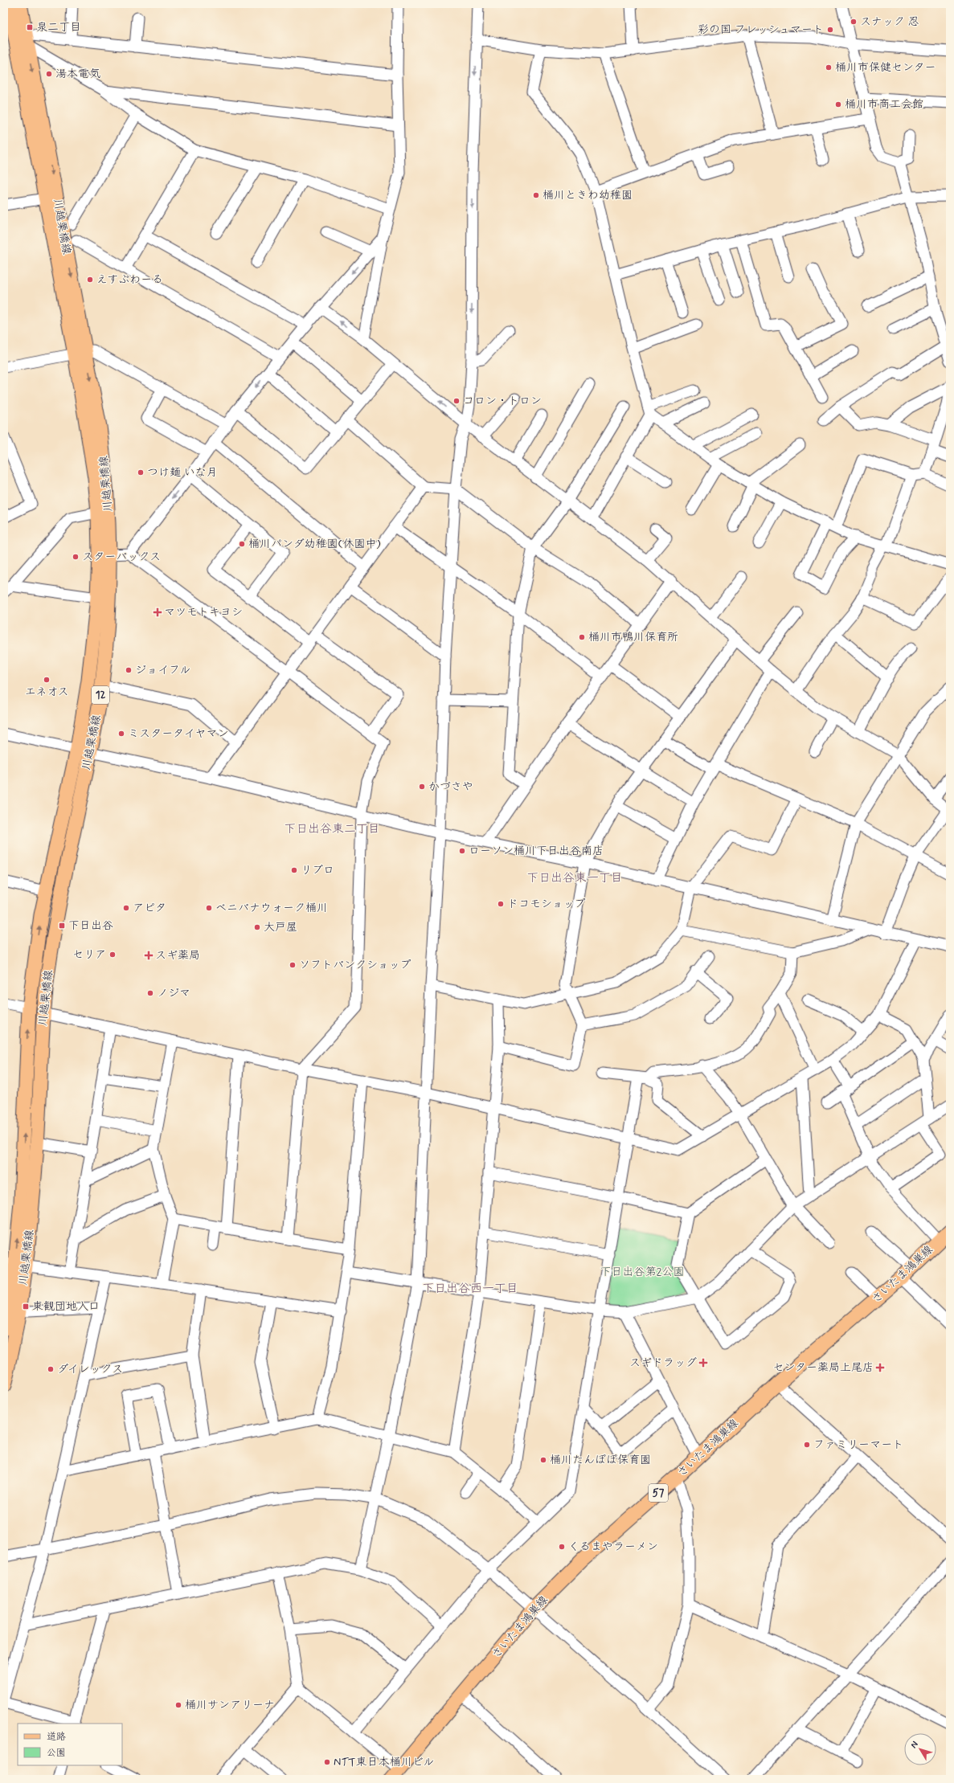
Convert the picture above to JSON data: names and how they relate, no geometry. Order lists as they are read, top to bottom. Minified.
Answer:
{"streets":{"main road":["川越栗橋線","12","さいたま鴻巣線","57"]},"districts":["下日出谷東二丁目","下日出谷東一丁目","下日出谷西一丁目"],"parks":["下日出谷第2公園"],"places":{"other":["スナック 忍","彩の国 フレッシュマート","桶川市保健センター","湯本電気","桶川市商工会館","桶川ときわ幼稚園","えすぷわーる","コロン・トロン","つけ麺 いな月","桶川パンダ幼稚園(休園中)","スターバックス","桶川市鴨川保育所","ジョイフル","エネオス","ミスタータイヤマン","かづさや","ローソン桶川下日出谷南店","リブロ","ドコモショップ","アピタ","ベニバナウォーク桶川","大戸屋","セリア","ソフトバンクショップ","ノジマ","ダイレックス","ファミリーマート","桶川たんぽぽ保育園","くるまやラーメン","桶川サンアリーナ","NTT東日本桶川ビル"],"transit":["泉二丁目","下日出谷","東観団地入口"],"health":["マツモトキヨシ","スギ薬局","スギドラッグ","センター薬局上尾店"]},"legend":["道路","公園"],"north":"top left"}
